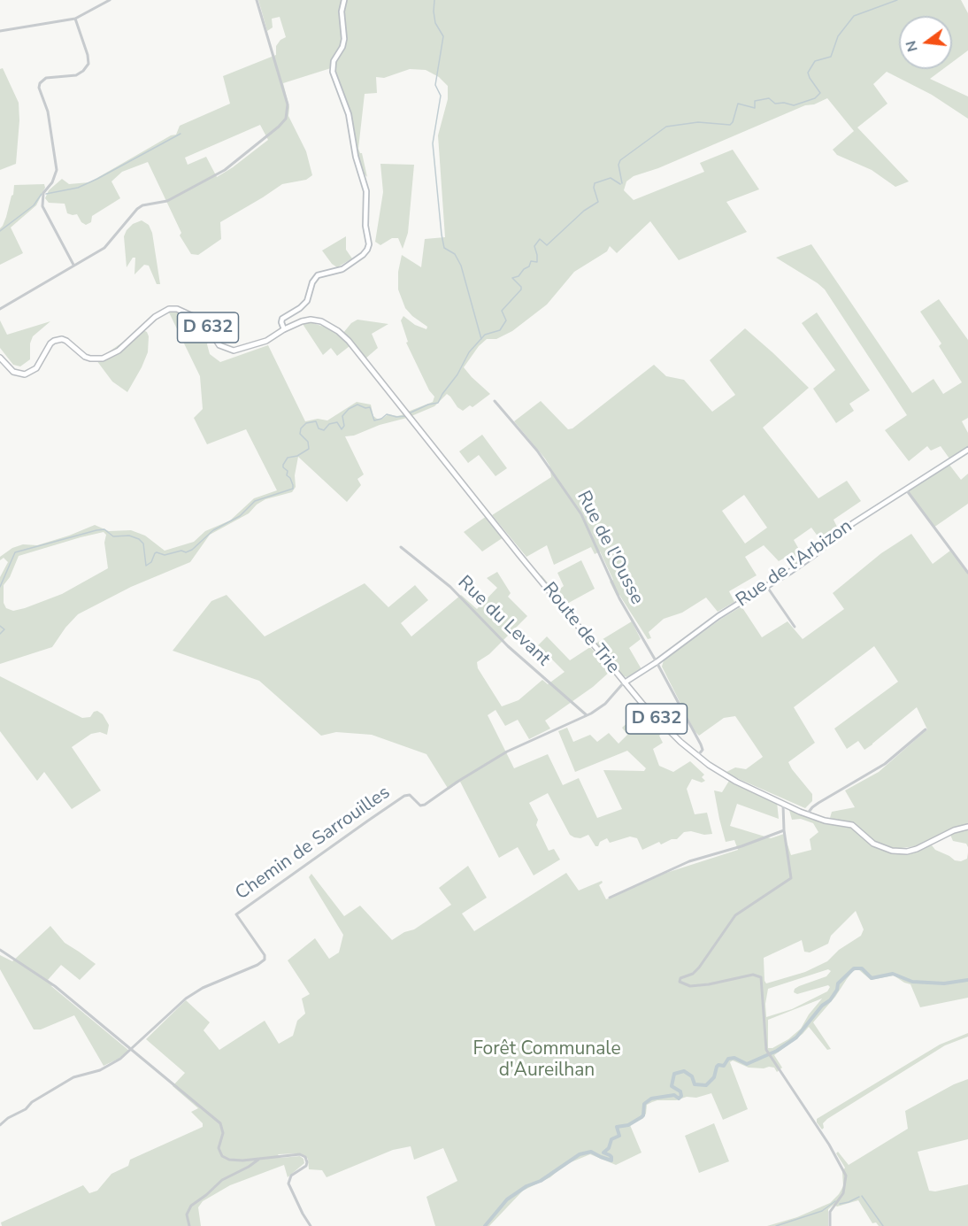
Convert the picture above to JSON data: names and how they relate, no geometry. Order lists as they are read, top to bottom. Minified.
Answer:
{"streets":{"main road":["D 632","Route de Trie"],"street":["Rue de l'Ousse","Rue de l'Arbizon","Rue du Levant","Chemin de Sarrouilles"]},"crossings":[["D 632","Route de Trie"],["Rue de l'Ousse","Rue de l'Arbizon"],["Rue de l'Ousse","Route de Trie"],["Rue de l'Arbizon","Route de Trie"],["Rue du Levant","Chemin de Sarrouilles"]],"parks":["Forêt Communale d'Aureilhan"],"north":"left"}
